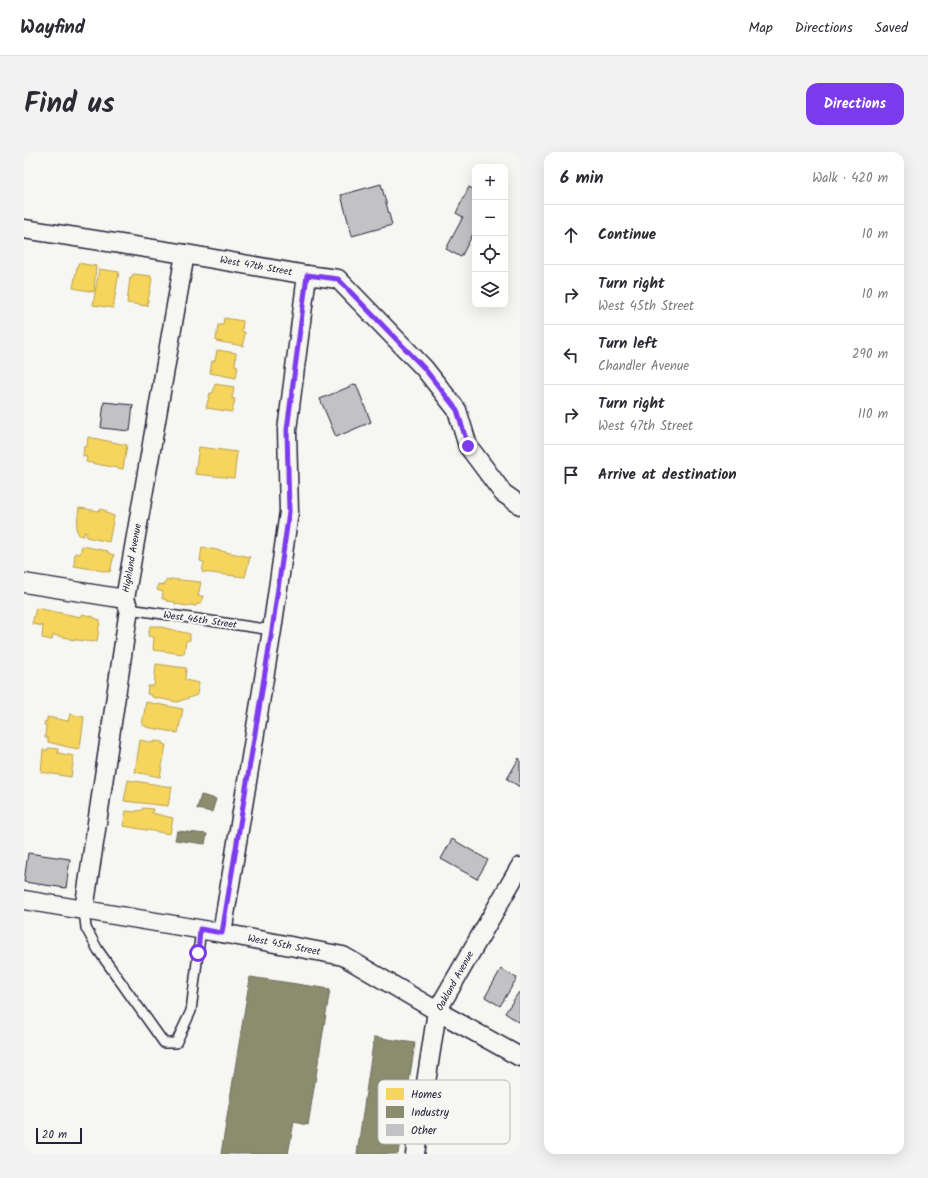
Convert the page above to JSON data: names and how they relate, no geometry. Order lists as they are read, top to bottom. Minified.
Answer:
{"streets":{"street":["West 47th Street","Highland Avenue","West 46th Street","West 45th Street","Oakland Avenue"]},"crossings":[["West 47th Street","Highland Avenue"],["Highland Avenue","West 46th Street"],["Highland Avenue","West 45th Street"],["West 45th Street","Oakland Avenue"]],"legend":["Homes","Industry","Other"],"scale_bar":"20 m","page":{"header":"Wayfind","nav":["Map","Directions","Saved"],"title":"Find us","buttons":"Directions","heading":["6 min","Walk · 420 m"],"map_buttons":["+","−"],"list":[["Continue","10 m"],["Turn right","West 45th Street","10 m"],["Turn left","Chandler Avenue","290 m"],["Turn right","West 47th Street","110 m"],"Arrive at destination"],"scale":"20 m"}}
